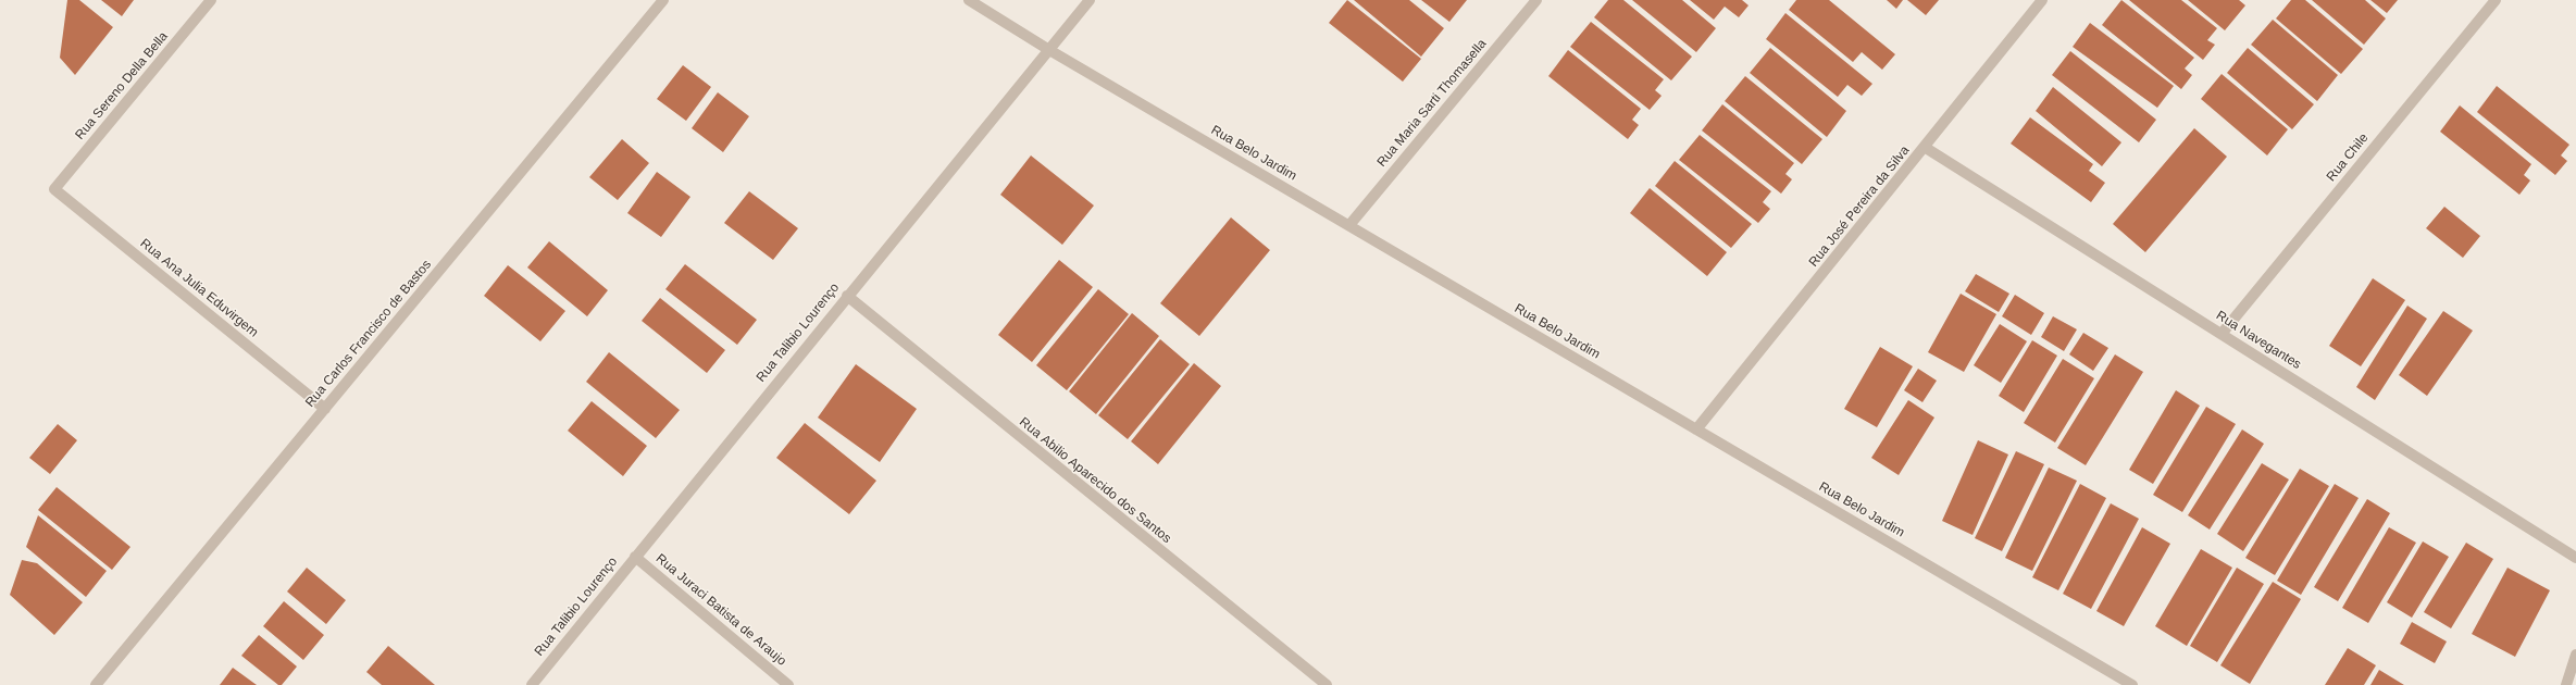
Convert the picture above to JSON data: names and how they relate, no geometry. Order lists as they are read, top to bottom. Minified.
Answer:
{"streets":{"street":["Rua Sereno Della Bella","Rua Maria Sarti Thomasella","Rua Belo Jardim","Rua Chile","Rua José Pereira da Silva","Rua Ana Julia Eduvirgem","Rua Talibio Lourenço","Rua Carlos Francisco de Bastos","Rua Navegantes","Rua Abilio Aparecido dos Santos","Rua Juraci Batista de Araujo"]},"crossings":[["Rua Sereno Della Bella","Rua Ana Julia Eduvirgem"],["Rua Maria Sarti Thomasella","Rua Belo Jardim"],["Rua Belo Jardim","Rua José Pereira da Silva"],["Rua Belo Jardim","Rua Talibio Lourenço"],["Rua Chile","Rua Navegantes"],["Rua José Pereira da Silva","Rua Navegantes"],["Rua Ana Julia Eduvirgem","Rua Carlos Francisco de Bastos"],["Rua Talibio Lourenço","Rua Abilio Aparecido dos Santos"],["Rua Talibio Lourenço","Rua Juraci Batista de Araujo"]]}
